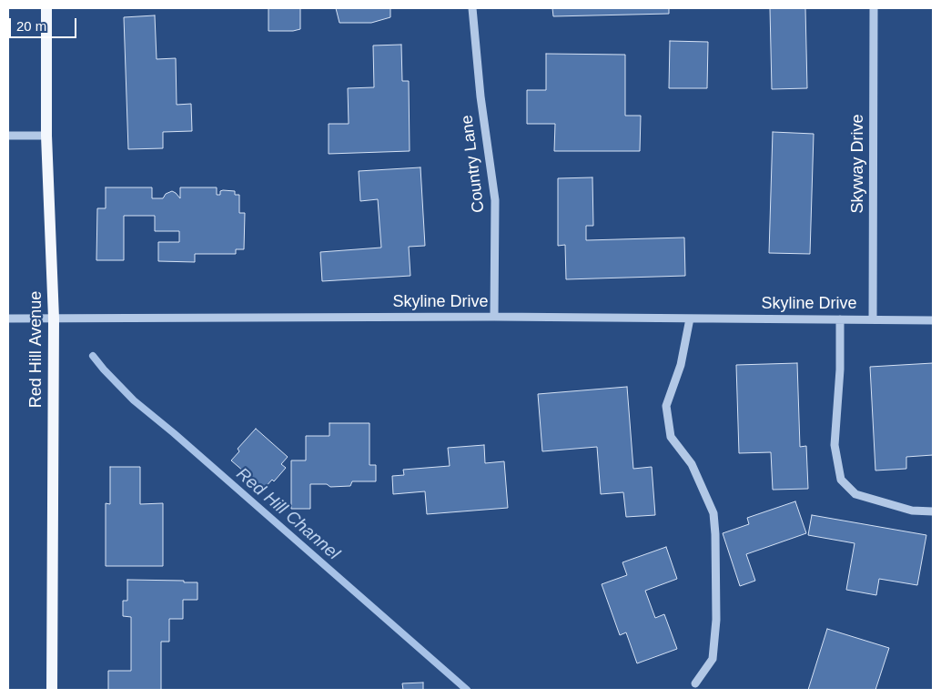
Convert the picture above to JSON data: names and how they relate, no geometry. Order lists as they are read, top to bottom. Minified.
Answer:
{"streets":{"main road":["Red Hill Avenue"],"street":["Country Lane","Skyway Drive","Skyline Drive"]},"crossings":[["Country Lane","Skyline Drive"],["Skyway Drive","Skyline Drive"],["Skyline Drive","Red Hill Avenue"]],"water":["Red Hill Channel"],"scale_bar":"20 m"}
